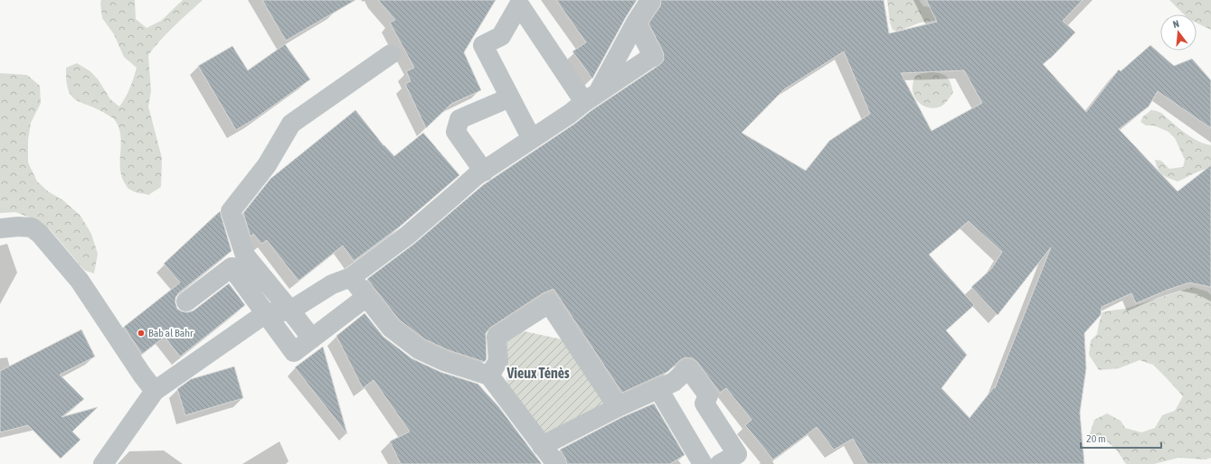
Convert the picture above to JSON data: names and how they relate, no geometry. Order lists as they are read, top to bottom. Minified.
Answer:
{"districts":["Vieux Ténès"],"places":["Bab al Bahr"],"scale_bar":"20 m","north":"top"}
